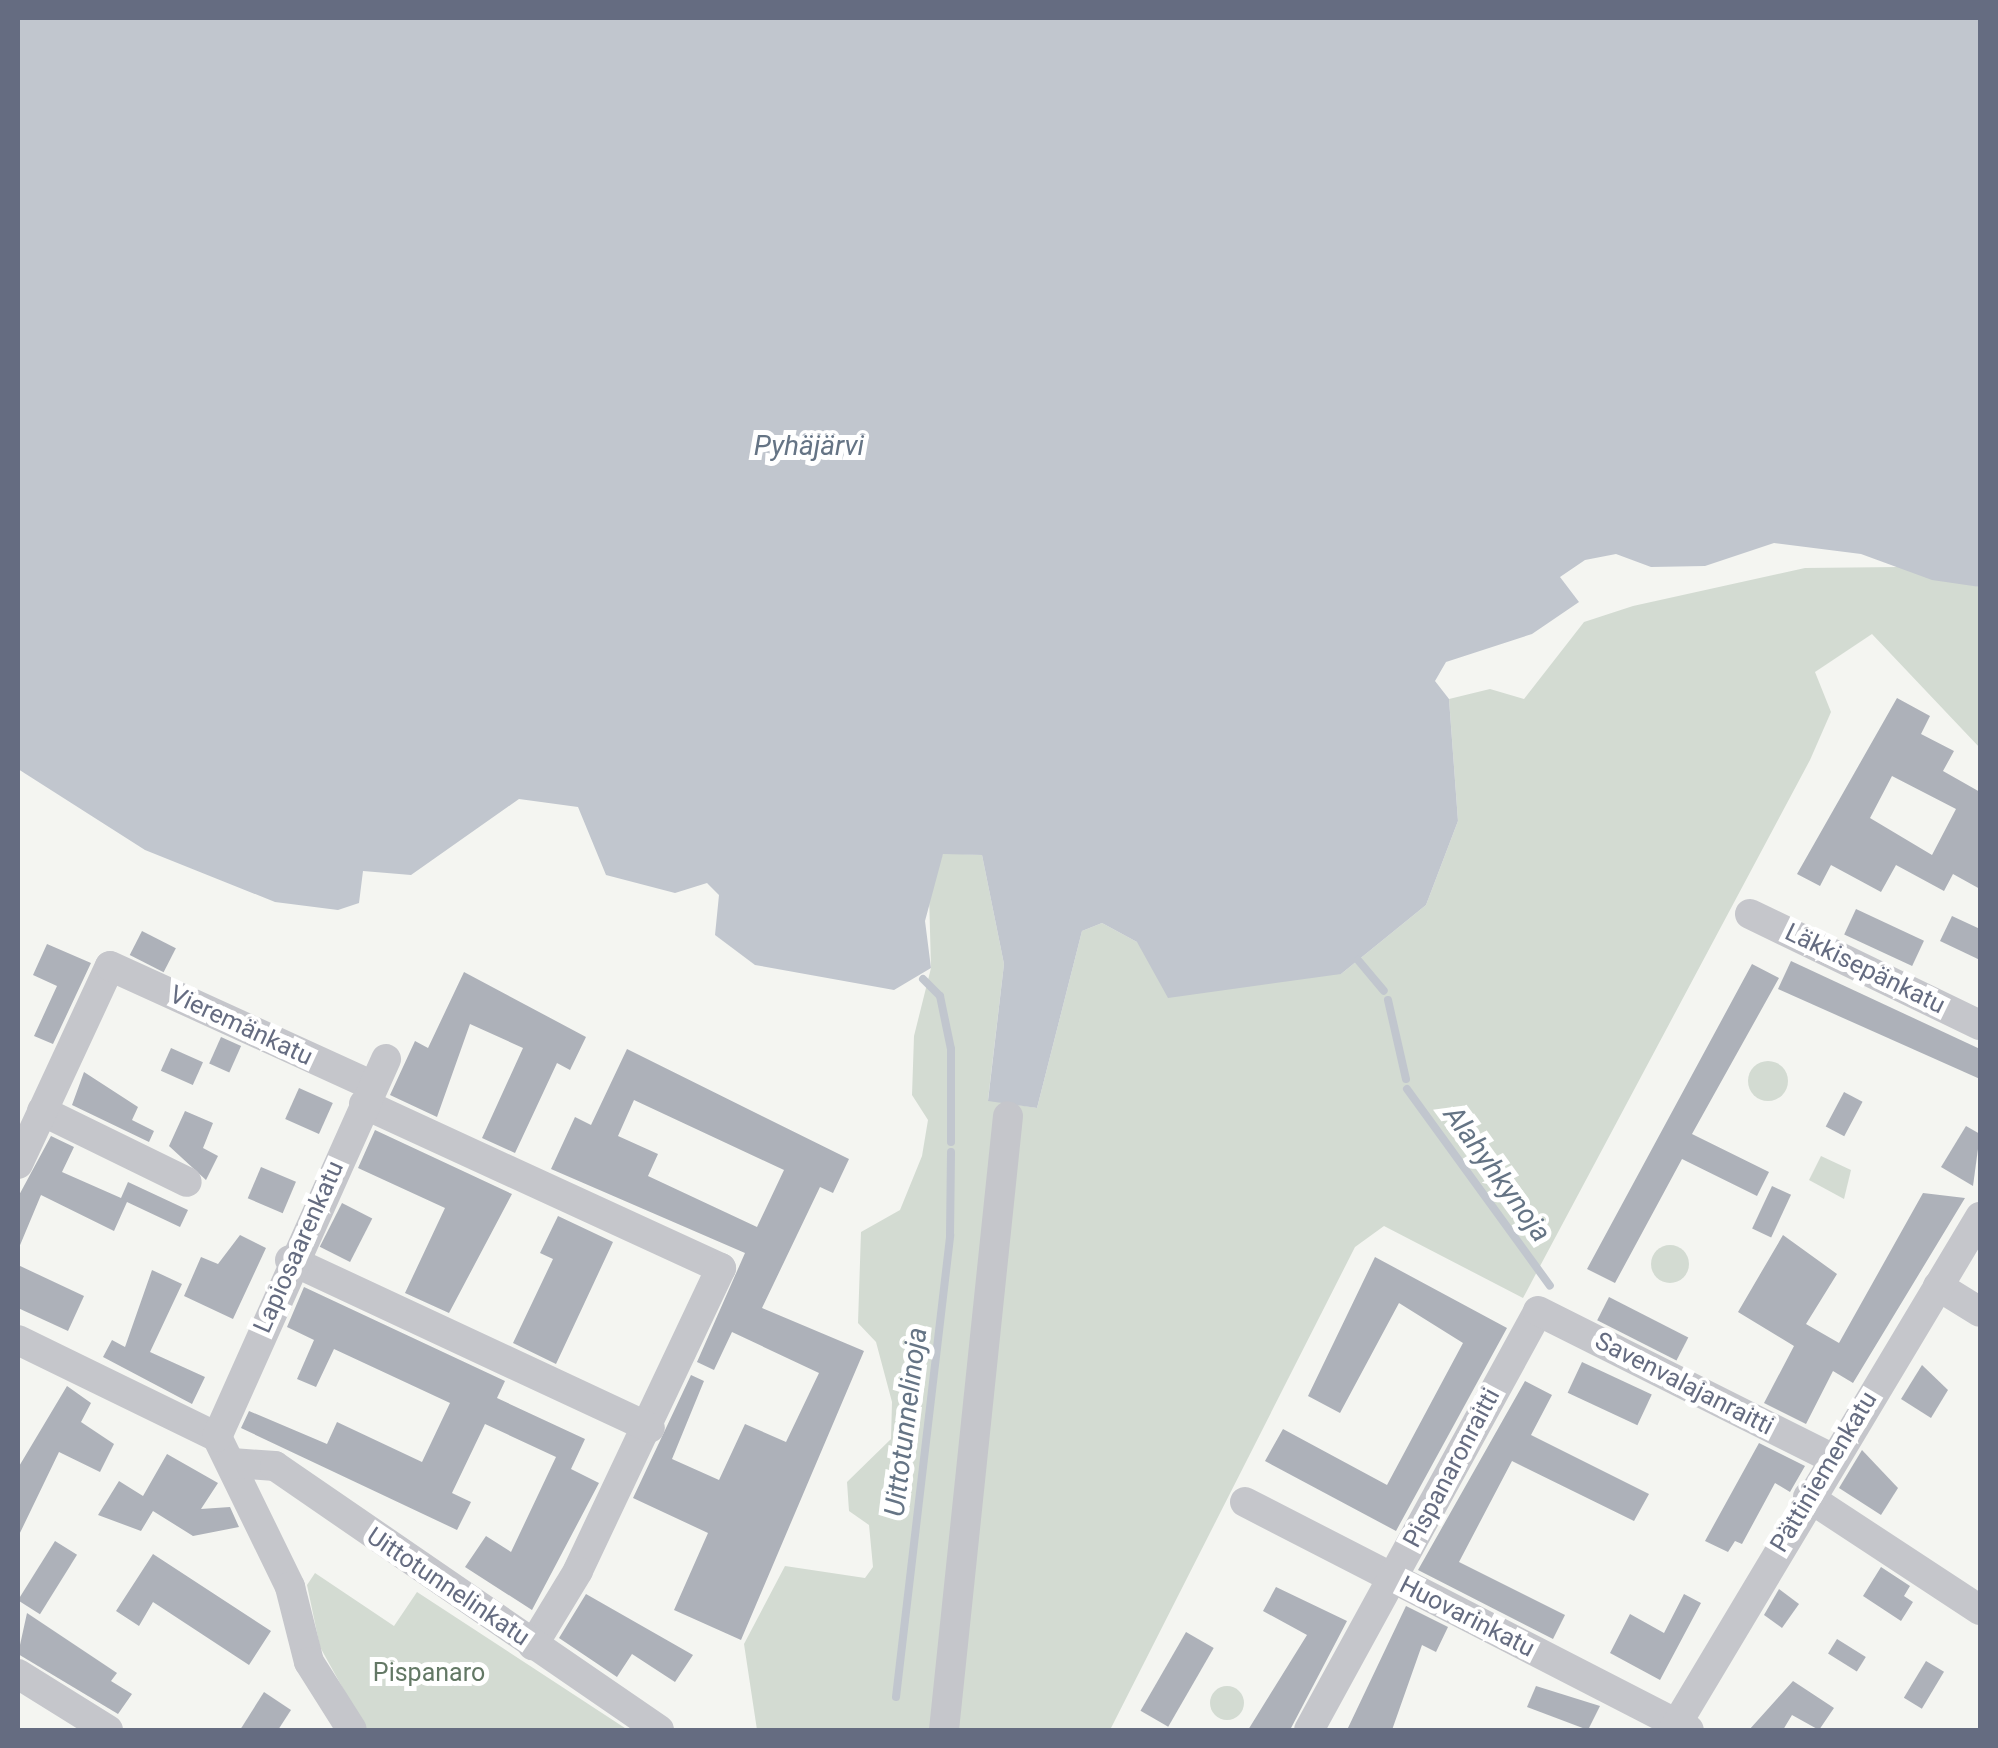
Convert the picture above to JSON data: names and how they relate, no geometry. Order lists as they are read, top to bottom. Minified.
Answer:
{"streets":{"street":["Läkkisepänkatu","Vieremänkatu","Lapiosaarenkatu","Savenvalajanraitti","Pispanaronraitti","Pättiniemenkatu","Uittotunnelinkatu","Huovarinkatu"]},"crossings":[["Vieremänkatu","Lapiosaarenkatu"],["Lapiosaarenkatu","Uittotunnelinkatu"],["Savenvalajanraitti","Pispanaronraitti"],["Savenvalajanraitti","Pättiniemenkatu"],["Pispanaronraitti","Huovarinkatu"],["Pättiniemenkatu","Huovarinkatu"]],"water":["Pyhäjärvi","Alahyhkynoja","Uittotunnelinoja"],"parks":["Pispanaro"]}
